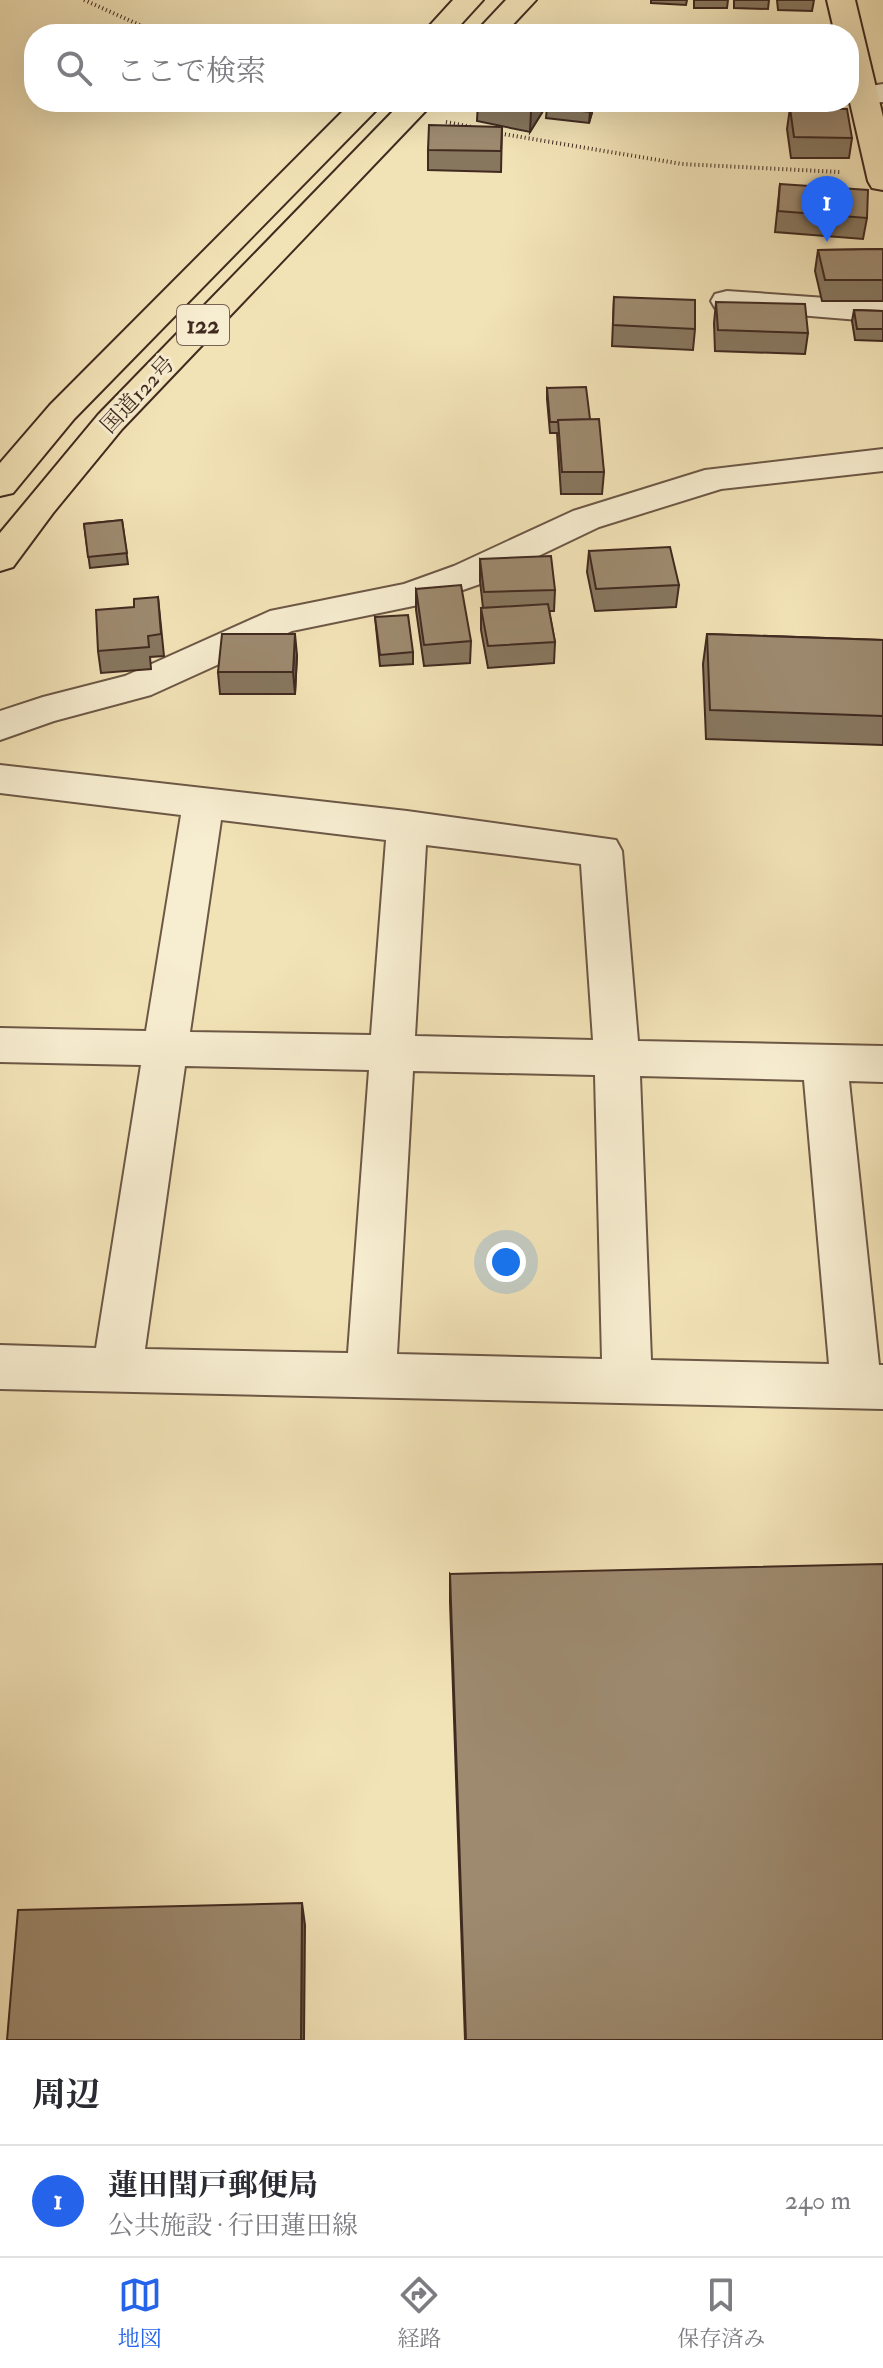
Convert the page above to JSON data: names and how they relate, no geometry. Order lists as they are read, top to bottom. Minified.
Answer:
{"streets":{"main road":["122","国道122号"]},"page":{"search":"ここで検索","pins":"1","heading":"周辺","list":[{"mark":"1","name":"蓮田閏戸郵便局","note":"公共施設 · 行田蓮田線","value":"240 m"}],"nav":["地図","経路","保存済み"]}}
